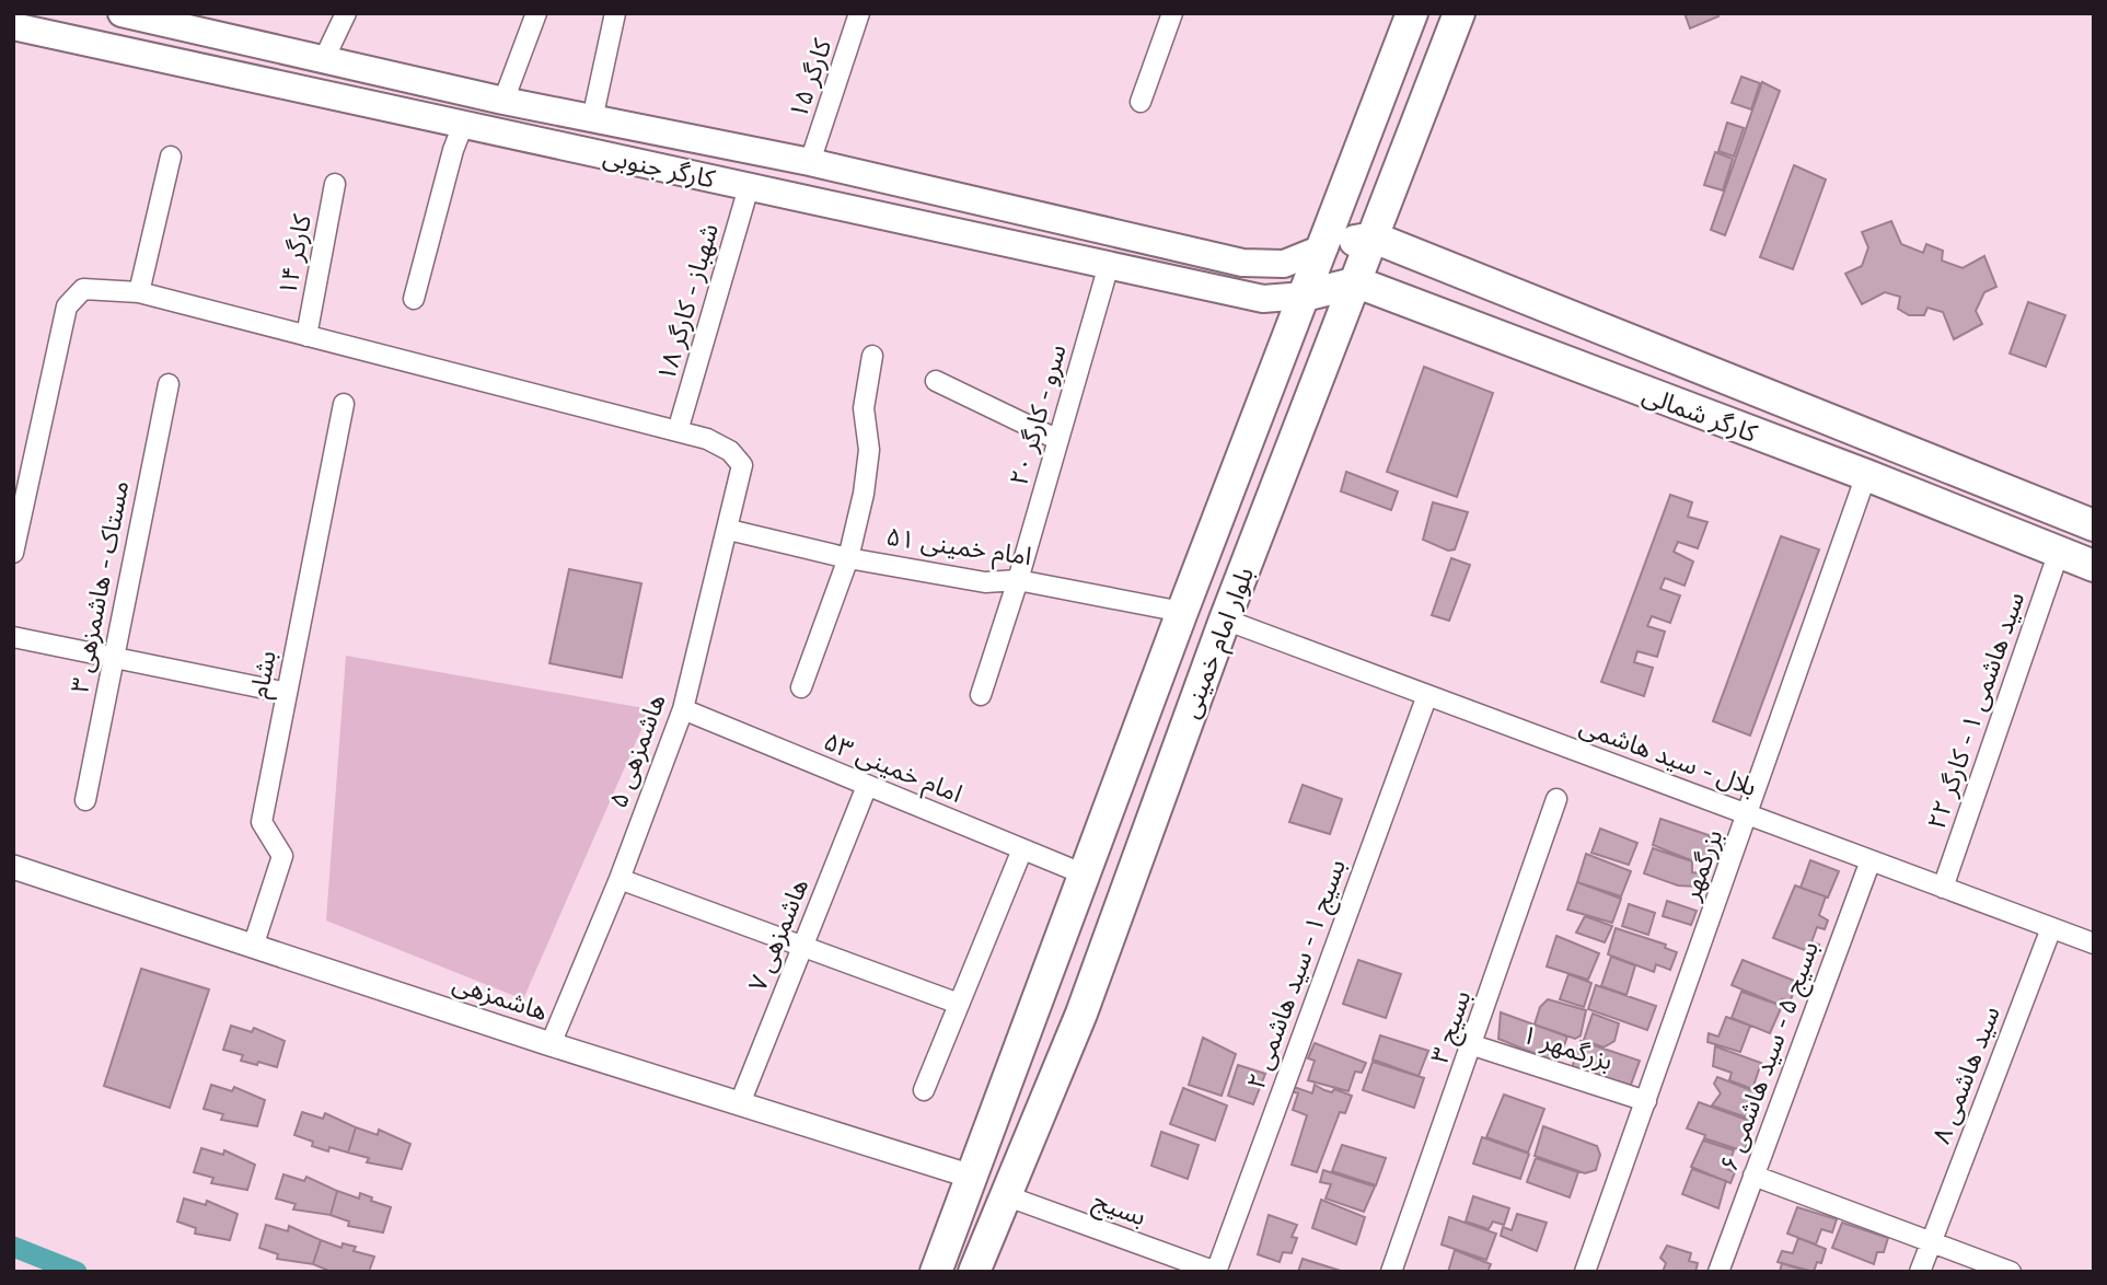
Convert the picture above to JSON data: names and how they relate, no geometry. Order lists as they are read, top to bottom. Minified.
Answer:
{"streets":{"main road":["کارگر جنوبی","کارگر شمالی","بلوار امام خمینی"],"street":["کارگر ۱۵","کارگر ۱۴","شهباز - کارگر ۱۸","سرو - کارگر ۲۰","امام خمینی ۵۱","مستاک - هاشمزهی ۳","بشام","سید هاشمی ۱ - کارگر ۲۲","هاشمزهی ۵","بلال - سید هاشمی","امام خمینی ۵۳","بزرگمهر","هاشمزهی ۷","بسیج ۱ - سید هاشمی ۲","هاشمزهی","بسیج ۳","بزرگمهر ۱","بسیج ۵ - سید هاشمی ۶","سید هاشمی ۸","بسیج"]},"crossings":[["کارگر ۱۵","کارگر جنوبی"],["کارگر جنوبی","شهباز - کارگر ۱۸"],["کارگر جنوبی","سرو - کارگر ۲۰"],["کارگر جنوبی","بلوار امام خمینی"],["شهباز - کارگر ۱۸","هاشمزهی ۵"],["کارگر شمالی","بلوار امام خمینی"],["کارگر شمالی","سید هاشمی ۱ - کارگر ۲۲"],["کارگر شمالی","بزرگمهر"],["سرو - کارگر ۲۰","امام خمینی ۵۱"],["امام خمینی ۵۱","بلوار امام خمینی"],["امام خمینی ۵۱","هاشمزهی ۵"],["بلوار امام خمینی","بلال - سید هاشمی"],["بلوار امام خمینی","امام خمینی ۵۳"],["بلوار امام خمینی","هاشمزهی"],["بلوار امام خمینی","بسیج"],["بشام","هاشمزهی"],["سید هاشمی ۱ - کارگر ۲۲","بلال - سید هاشمی"],["هاشمزهی ۵","امام خمینی ۵۳"],["هاشمزهی ۵","هاشمزهی"],["بلال - سید هاشمی","بزرگمهر"],["بلال - سید هاشمی","بسیج ۱ - سید هاشمی ۲"],["بلال - سید هاشمی","بسیج ۵ - سید هاشمی ۶"],["بلال - سید هاشمی","سید هاشمی ۸"],["امام خمینی ۵۳","هاشمزهی ۷"],["بزرگمهر","بزرگمهر ۱"],["هاشمزهی ۷","هاشمزهی"],["بسیج ۱ - سید هاشمی ۲","بسیج"],["بسیج ۳","بزرگمهر ۱"]]}
